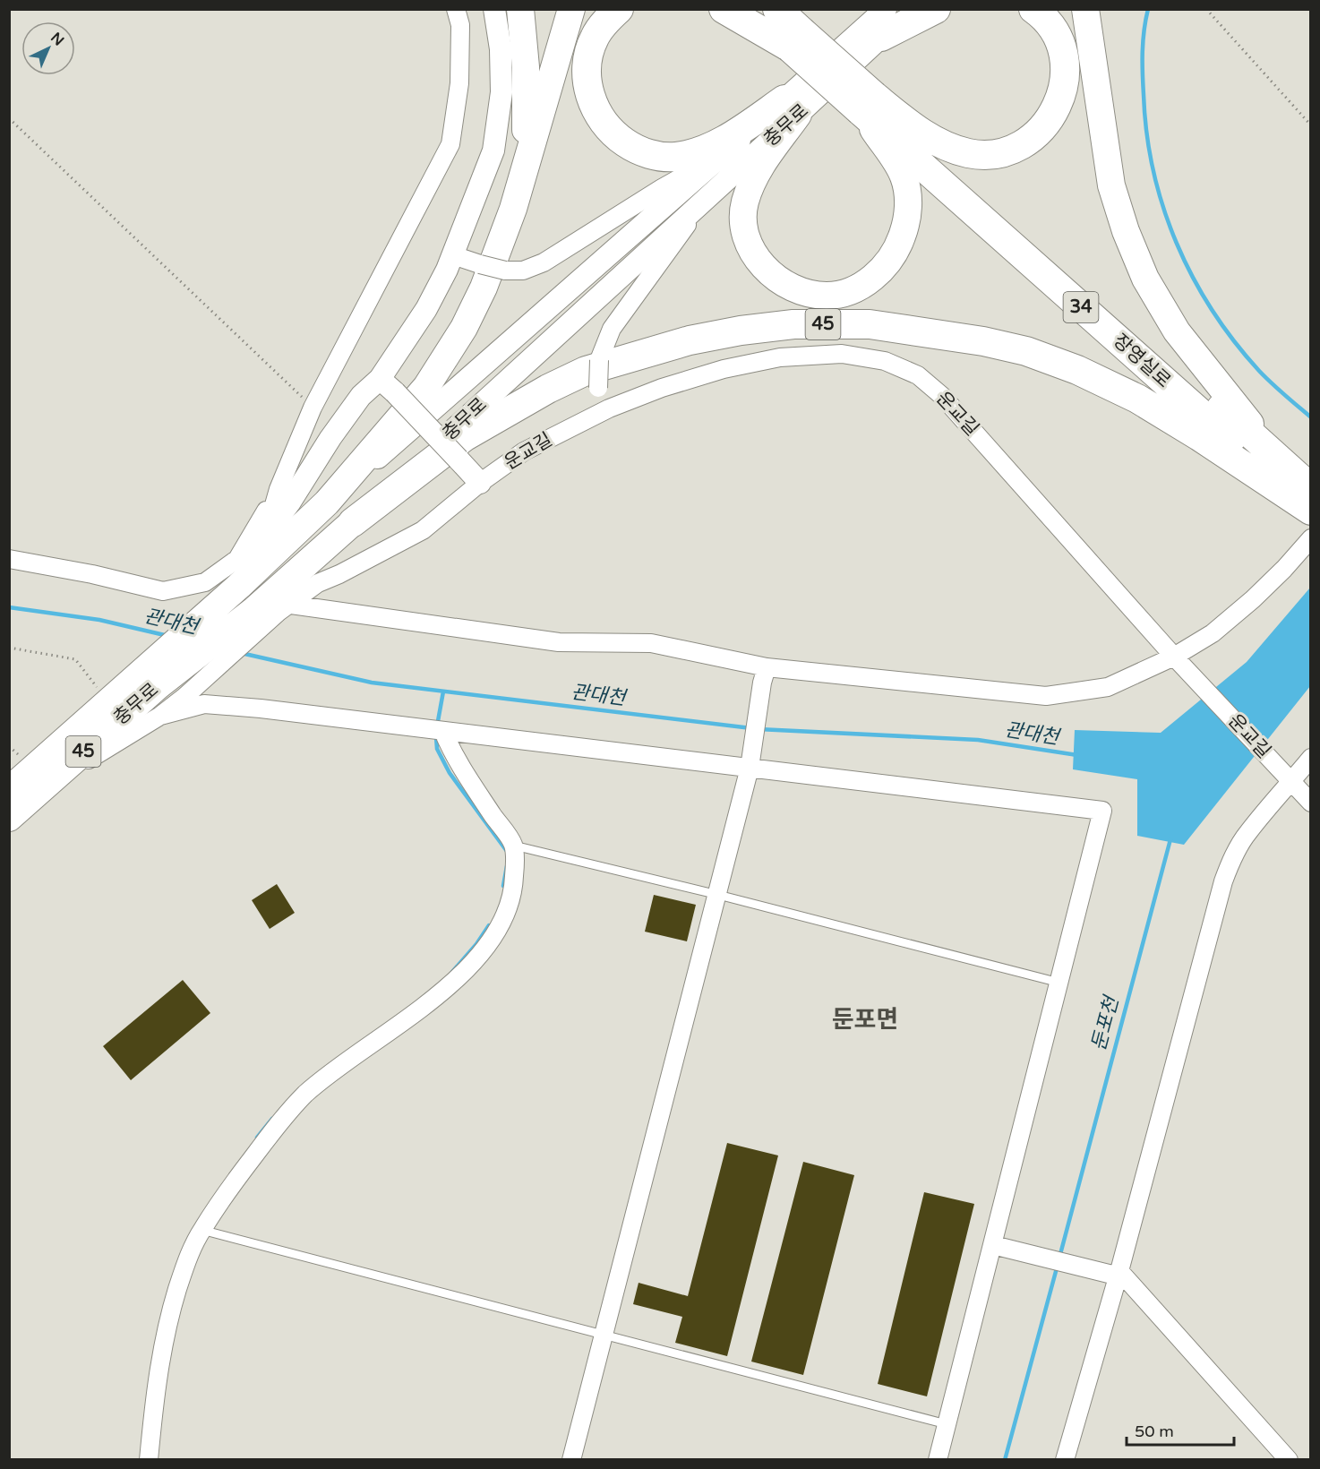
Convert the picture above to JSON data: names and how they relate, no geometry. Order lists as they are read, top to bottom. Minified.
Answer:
{"streets":{"highway":["34","45","장영실로"],"main road":["충무로"],"street":["운교길"]},"crossings":[["충무로","45"],["충무로","운교길"],["34","장영실로"],["45","장영실로"]],"districts":["둔포면"],"water":["관대천","둔포천"],"scale_bar":"50 m","north":"top right"}
